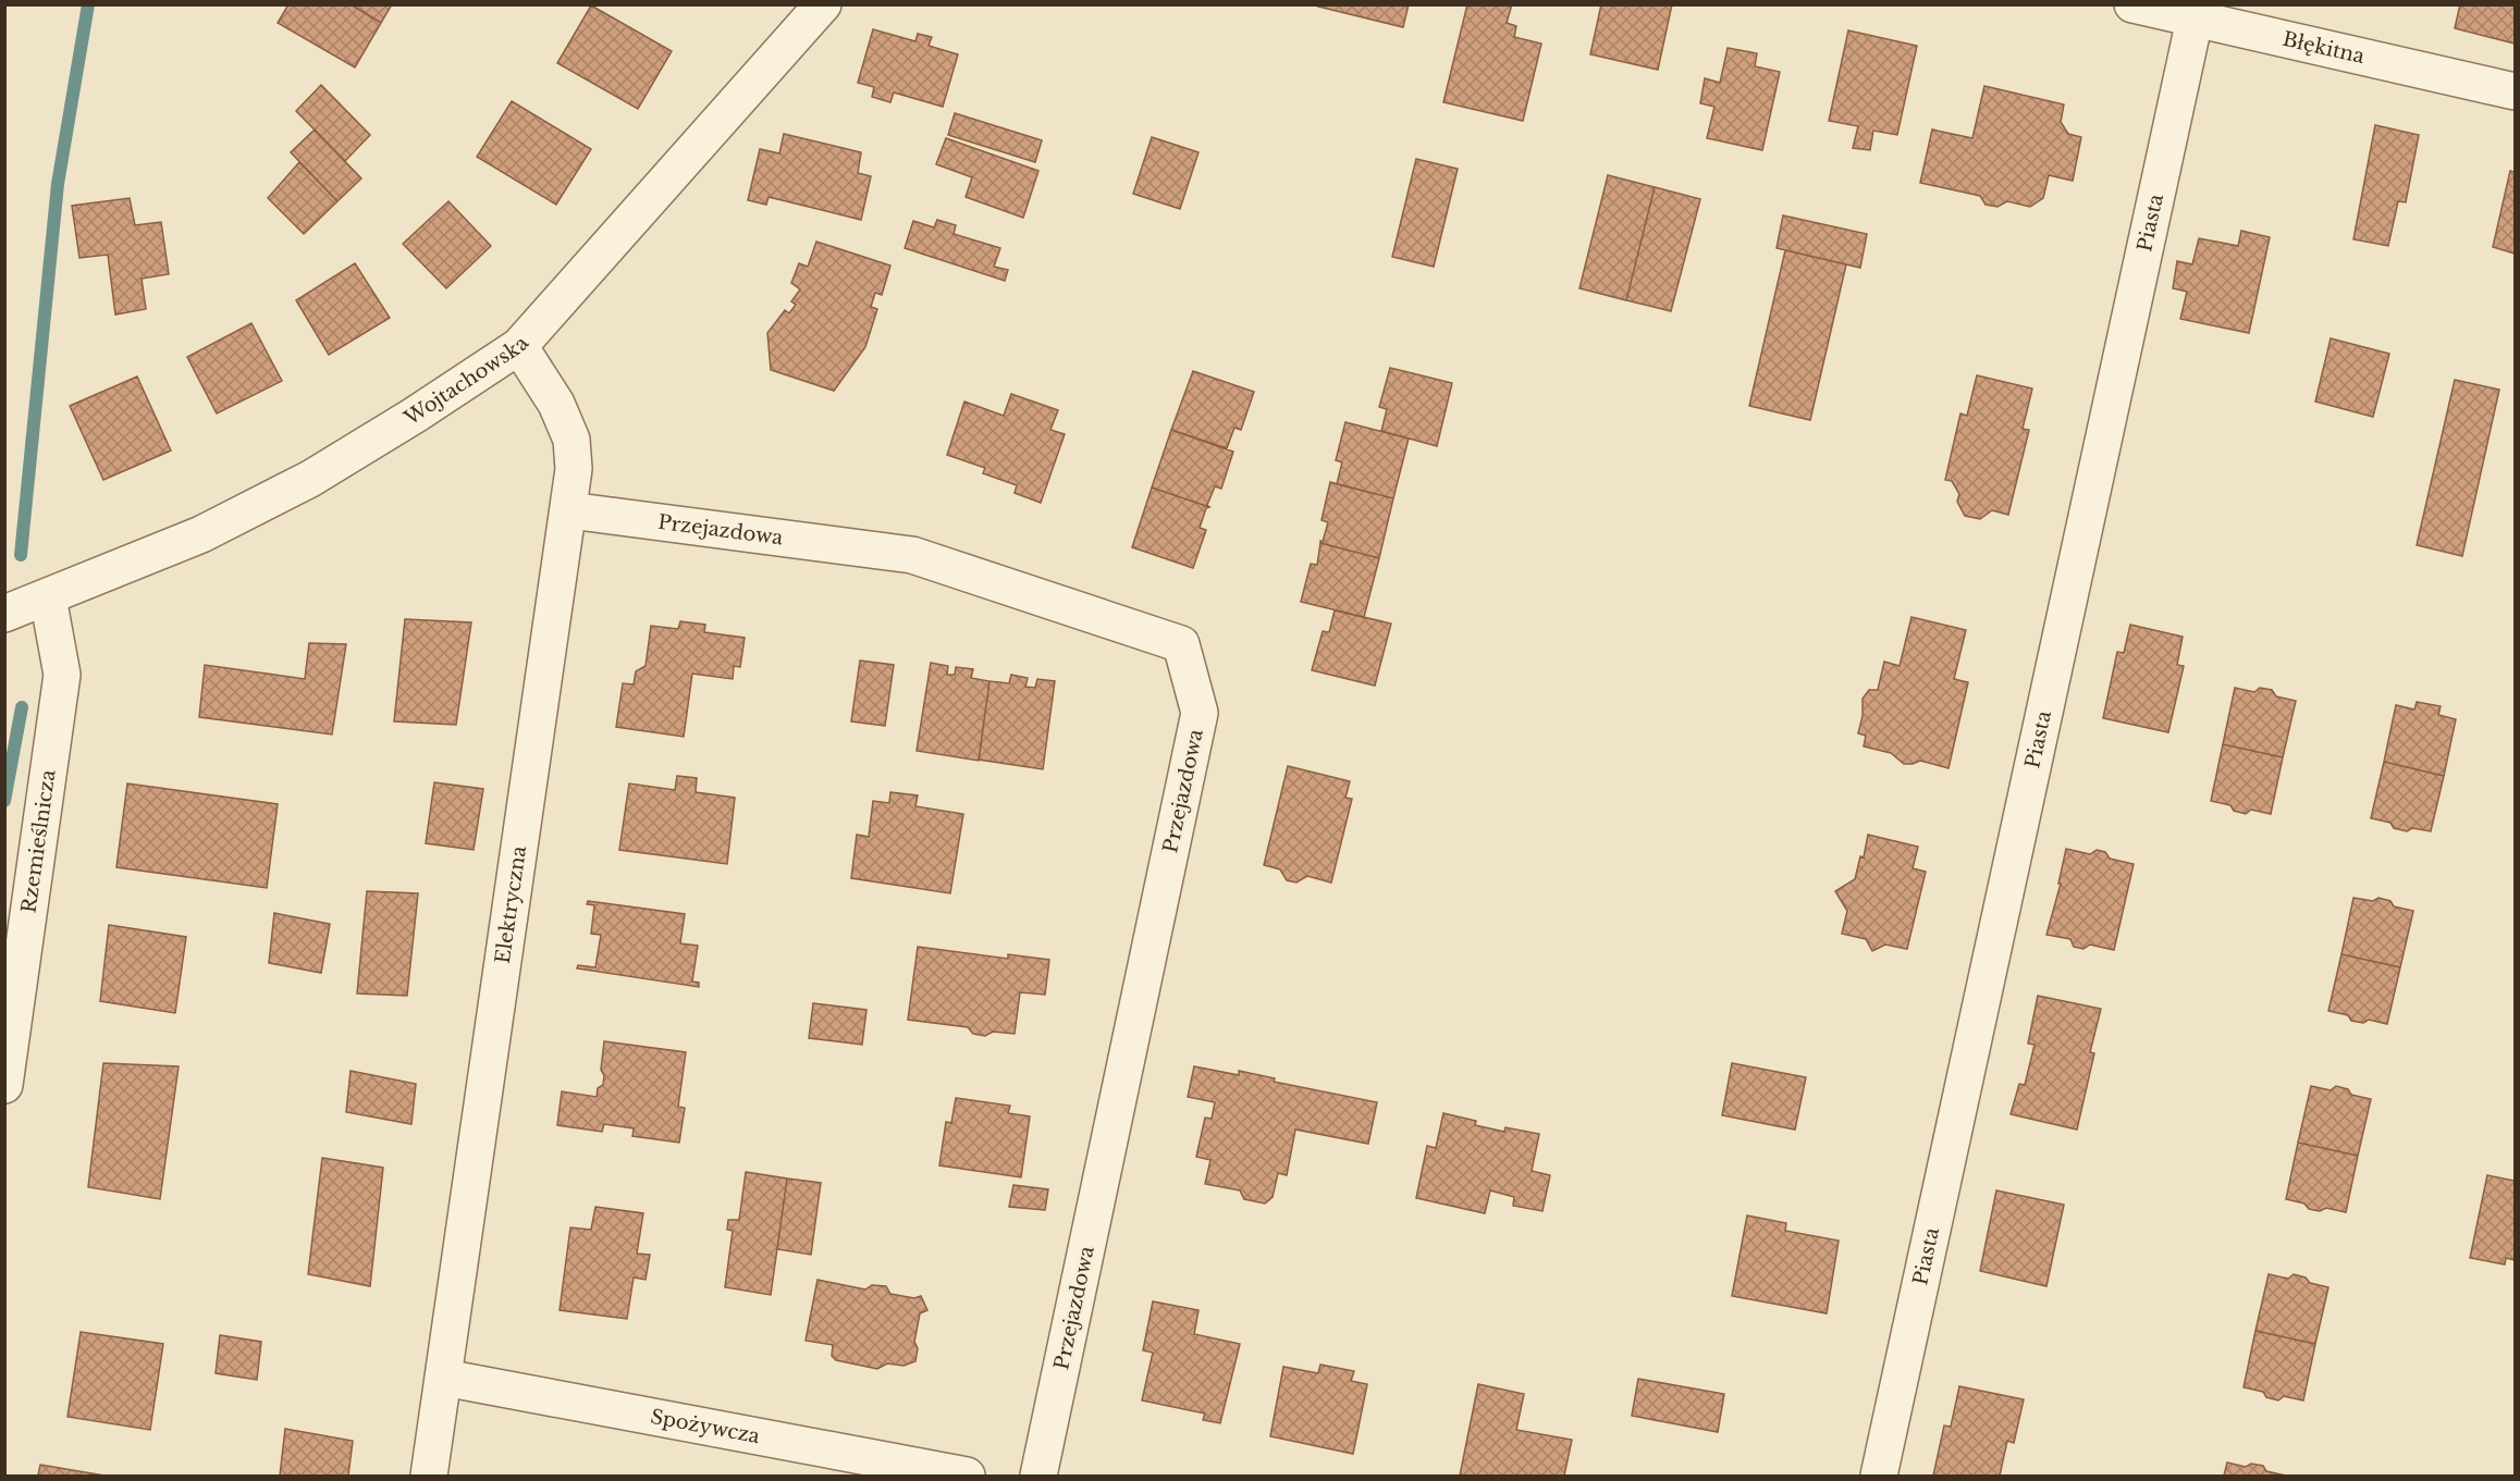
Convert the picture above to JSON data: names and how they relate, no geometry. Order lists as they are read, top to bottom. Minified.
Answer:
{"streets":{"street":["Błękitna","Piasta","Wojtachowska","Przejazdowa","Rzemieślnicza","Elektryczna","Spożywcza"]},"crossings":[["Błękitna","Piasta"],["Wojtachowska","Rzemieślnicza"],["Wojtachowska","Elektryczna"],["Przejazdowa","Elektryczna"],["Elektryczna","Spożywcza"]]}
